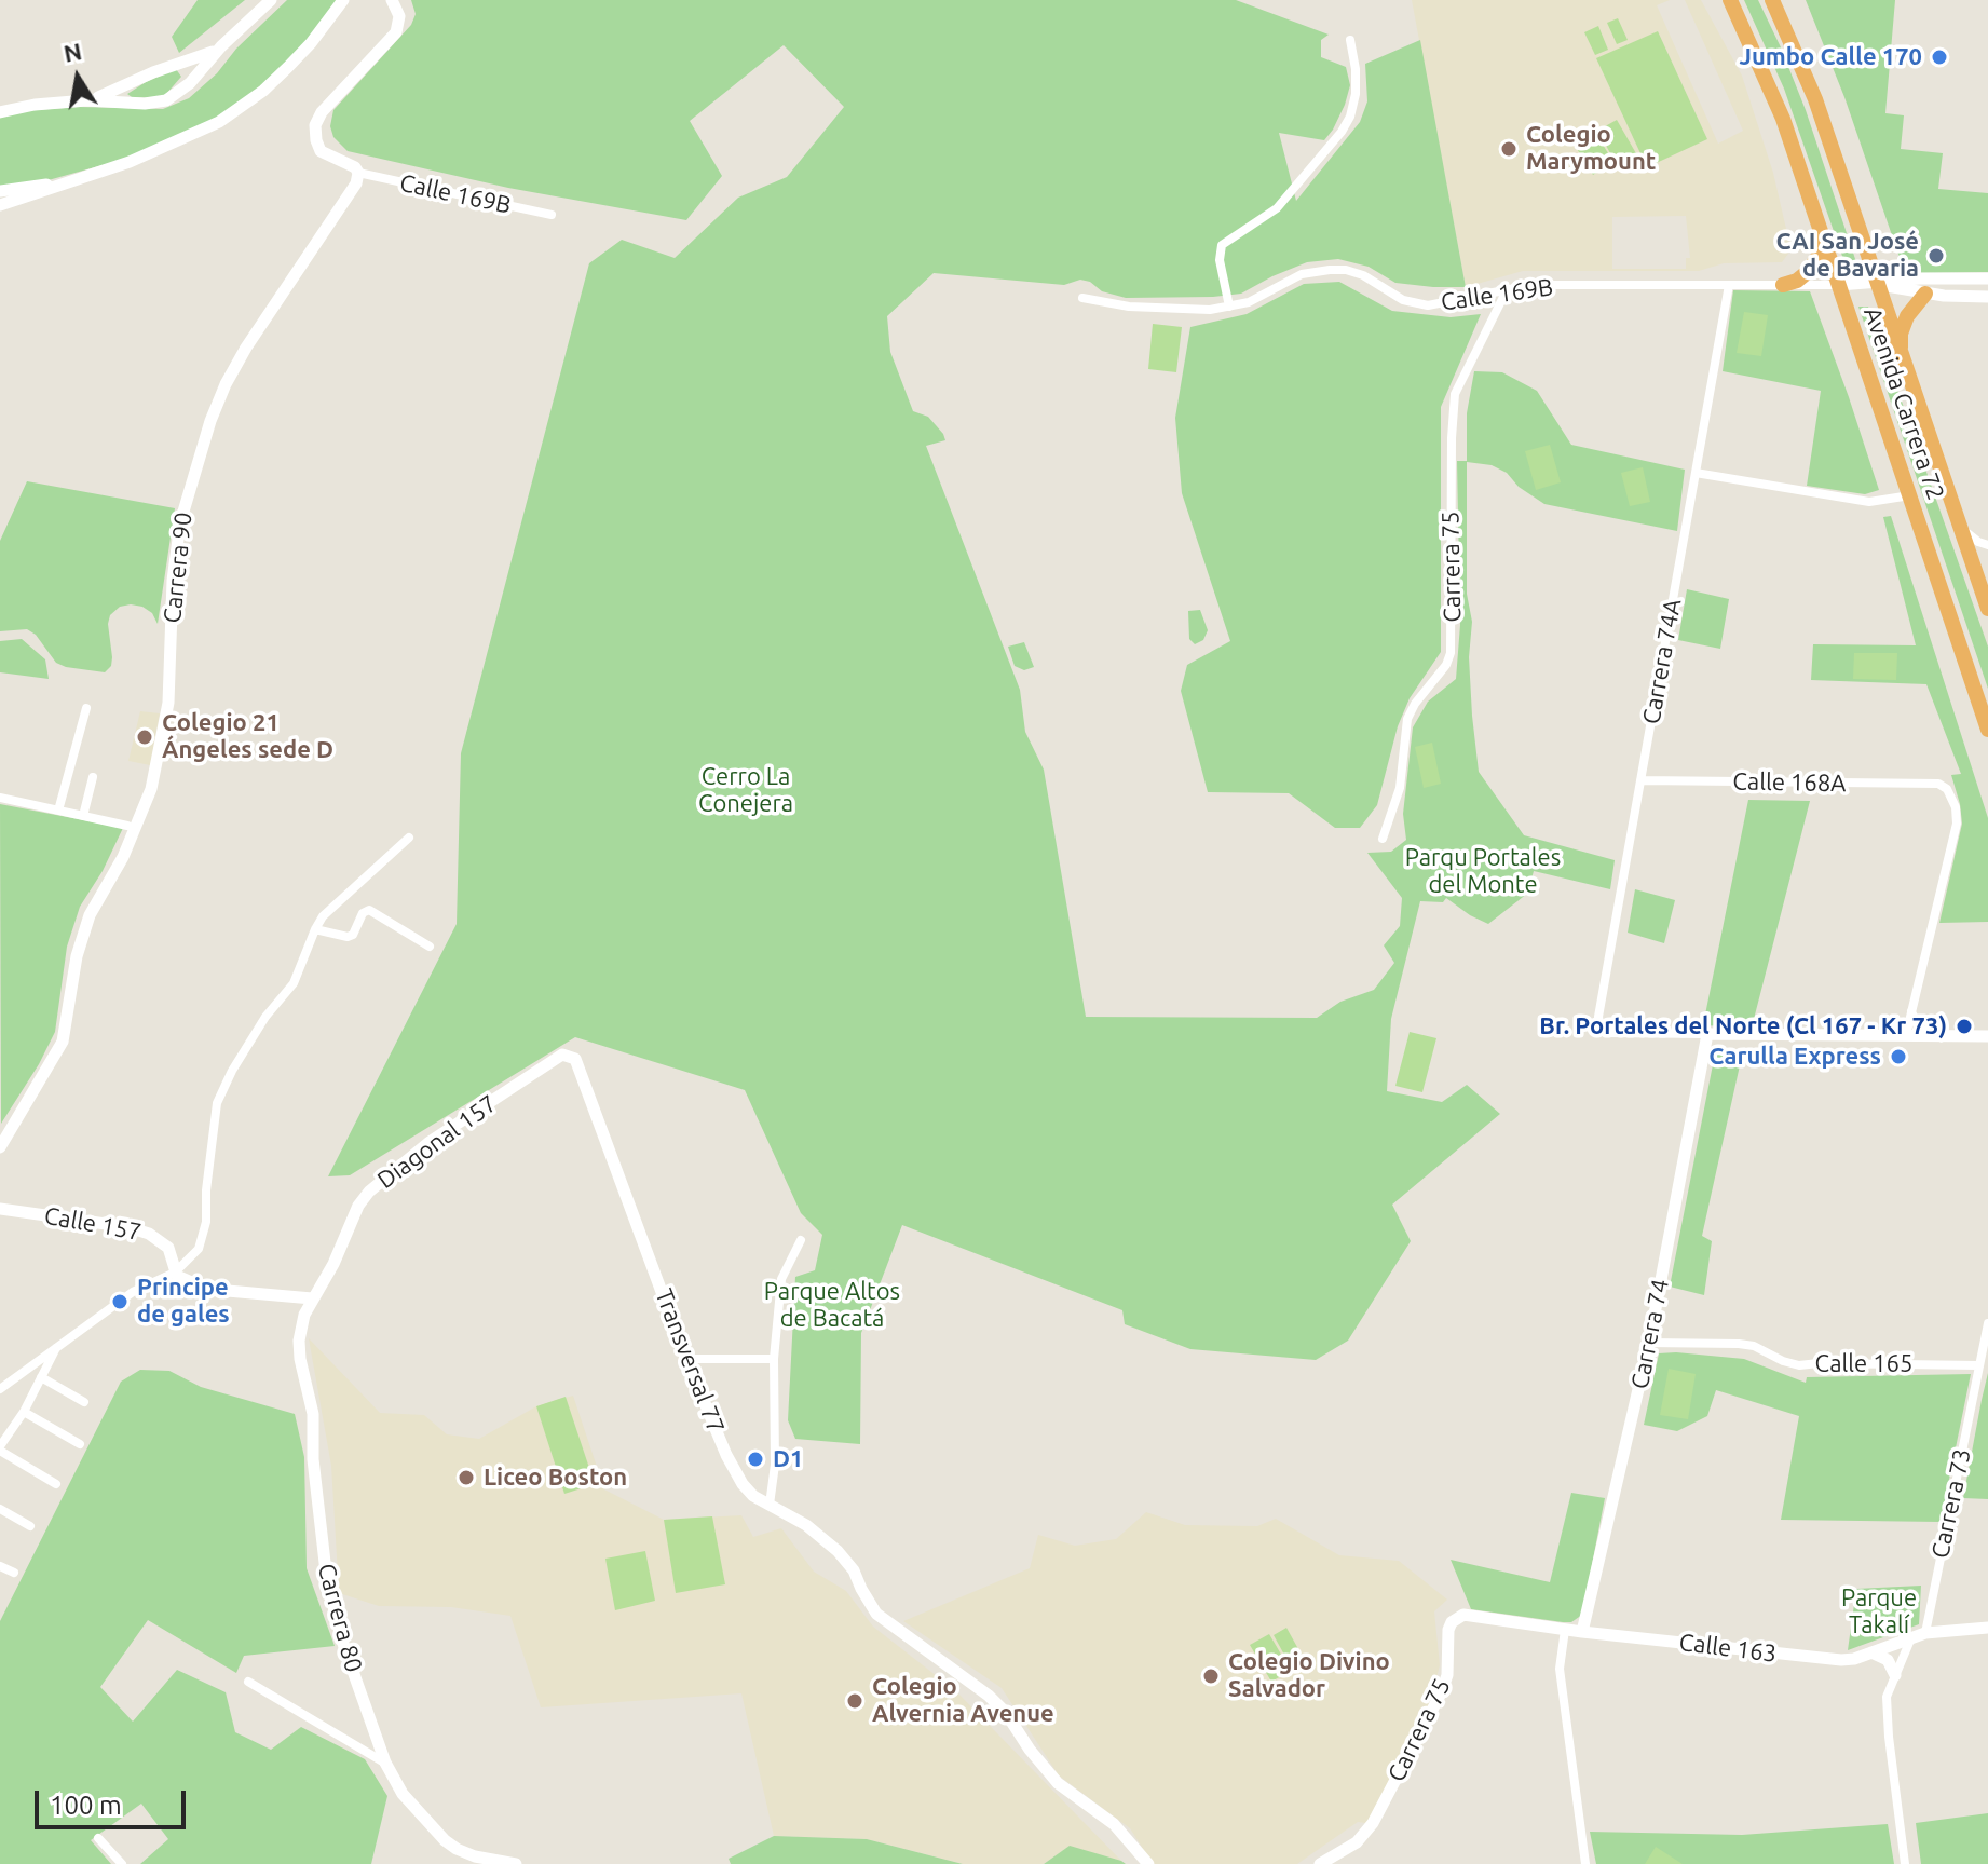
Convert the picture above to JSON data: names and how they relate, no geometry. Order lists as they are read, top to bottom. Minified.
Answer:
{"streets":{"highway":["Avenida Carrera 72"],"street":["Calle 169B","Carrera 75","Carrera 90","Carrera 74A","Calle 168A","Diagonal 157","Calle 157","Carrera 74","Transversal 77","Calle 165","Carrera 73","Carrera 80","Calle 163"]},"crossings":[["Calle 169B","Avenida Carrera 72"],["Calle 169B","Carrera 75"],["Calle 169B","Carrera 90"],["Calle 169B","Carrera 74A"],["Carrera 75","Calle 163"],["Carrera 74A","Calle 168A"],["Carrera 74A","Carrera 74"],["Diagonal 157","Transversal 77"],["Diagonal 157","Carrera 80"],["Carrera 74","Calle 165"],["Carrera 74","Calle 163"],["Calle 165","Carrera 73"],["Carrera 73","Calle 163"]],"parks":["Cerro La Conejera","Parqu Portales del Monte","Parque Altos de Bacatá","Parque Takalí"],"places":["Jumbo Calle 170","Colegio Marymount","CAI San José de Bavaria","Colegio 21 Ángeles sede D","Br. Portales del Norte (Cl 167 - Kr 73)","Carulla Express","Principe de gales","D1","Liceo Boston","Colegio Divino Salvador","Colegio Alvernia Avenue"],"scale_bar":"100 m","north":"top"}
